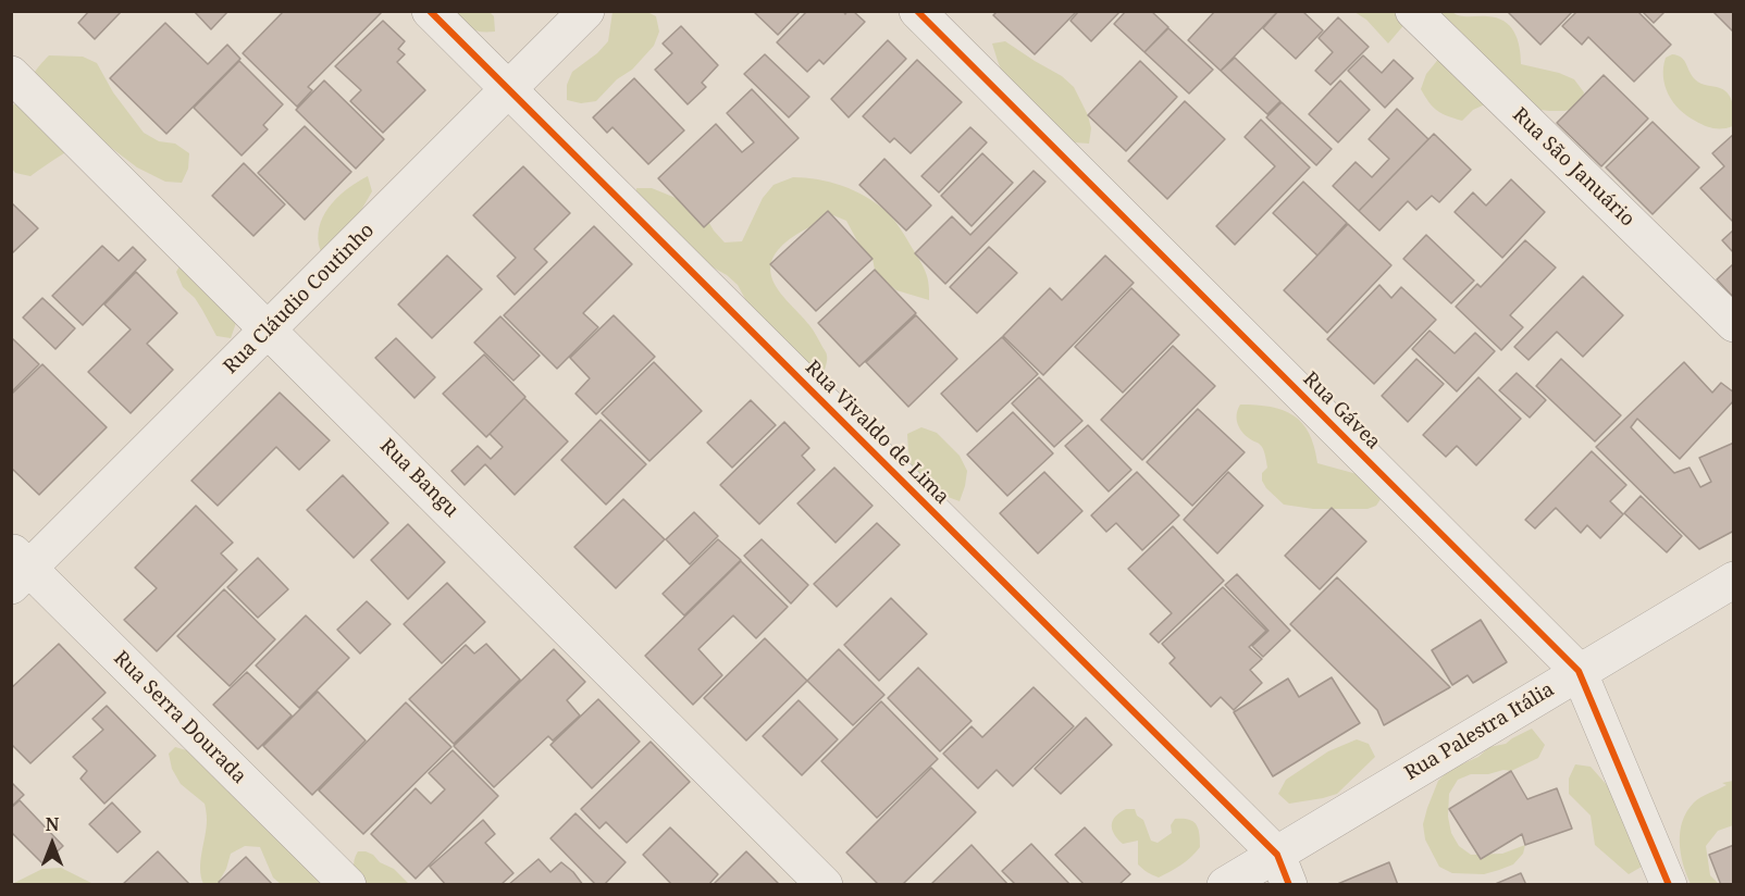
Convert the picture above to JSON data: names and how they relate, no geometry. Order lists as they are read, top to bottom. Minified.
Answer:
{"streets":{"street":["Rua São Januário","Rua Cláudio Coutinho","Rua Gávea","Rua Vivaldo de Lima","Rua Bangu","Rua Serra Dourada","Rua Palestra Itália"]},"crossings":[["Rua Cláudio Coutinho","Rua Vivaldo de Lima"],["Rua Cláudio Coutinho","Rua Bangu"],["Rua Cláudio Coutinho","Rua Serra Dourada"],["Rua Gávea","Rua Palestra Itália"],["Rua Vivaldo de Lima","Rua Palestra Itália"]],"north":"top"}
